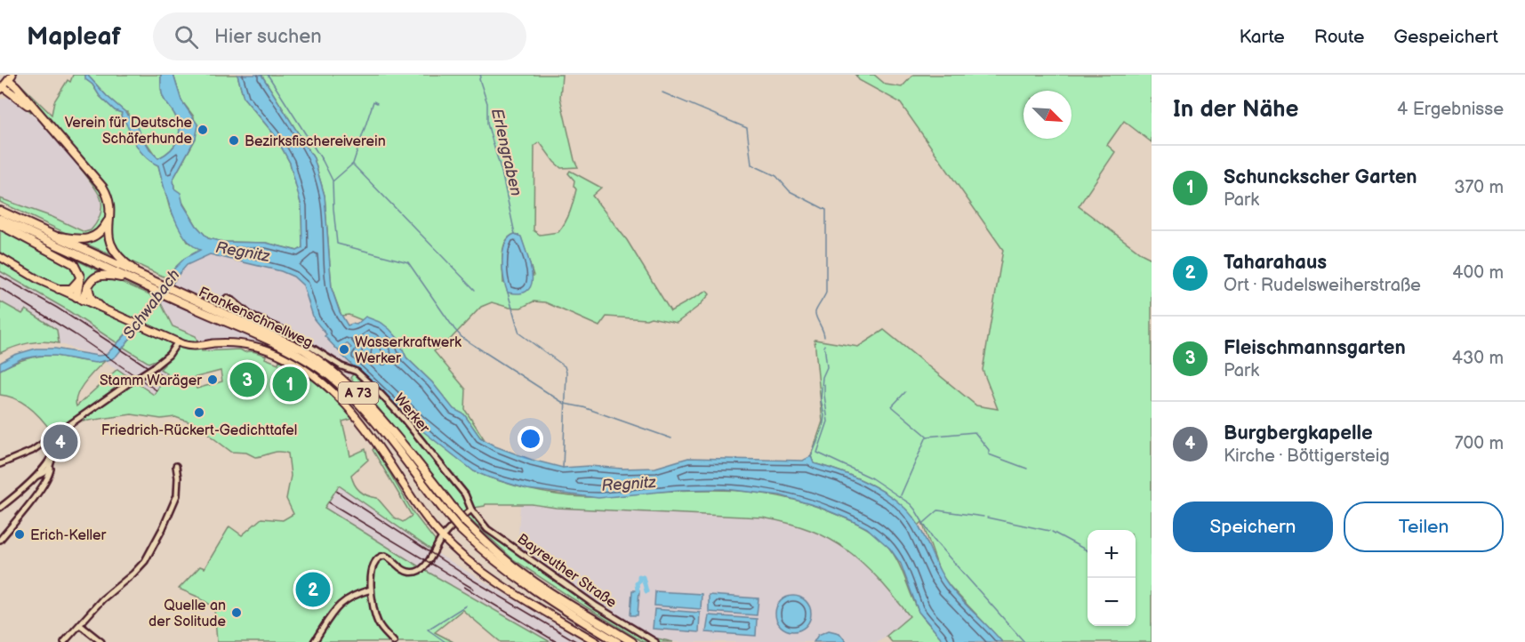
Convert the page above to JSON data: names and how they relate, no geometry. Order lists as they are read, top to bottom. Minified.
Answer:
{"streets":{"highway":["Frankenschnellweg","A 73"],"street":["Werker","Bayreuther Straße"]},"crossings":[["Werker","Bayreuther Straße"]],"water":["Erlengraben","Regnitz","Schwabach"],"places":["Verein für Deutsche Schäferhunde","Bezirksfischereiverein","Wasserkraftwerk Werker","Stamm Waräger","Friedrich-Rückert-Gedichttafel","Erich-Keller","Quelle an der Solitude"],"north":"bottom right","page":{"header":"Mapleaf","search":"Hier suchen","nav":["Karte","Route","Gespeichert"],"heading":["In der Nähe","4 Ergebnisse"],"list":[{"mark":"1","name":"Schunckscher Garten","note":"Park","value":"370 m"},{"mark":"2","name":"Taharahaus","note":"Ort · Rudelsweiherstraße","value":"400 m"},{"mark":"3","name":"Fleischmannsgarten","note":"Park","value":"430 m"},{"mark":"4","name":"Burgbergkapelle","note":"Kirche · Böttigersteig","value":"700 m"}],"pins":["3","1","4","2"],"buttons":["Speichern","Teilen"],"map_buttons":["+","−"]}}
